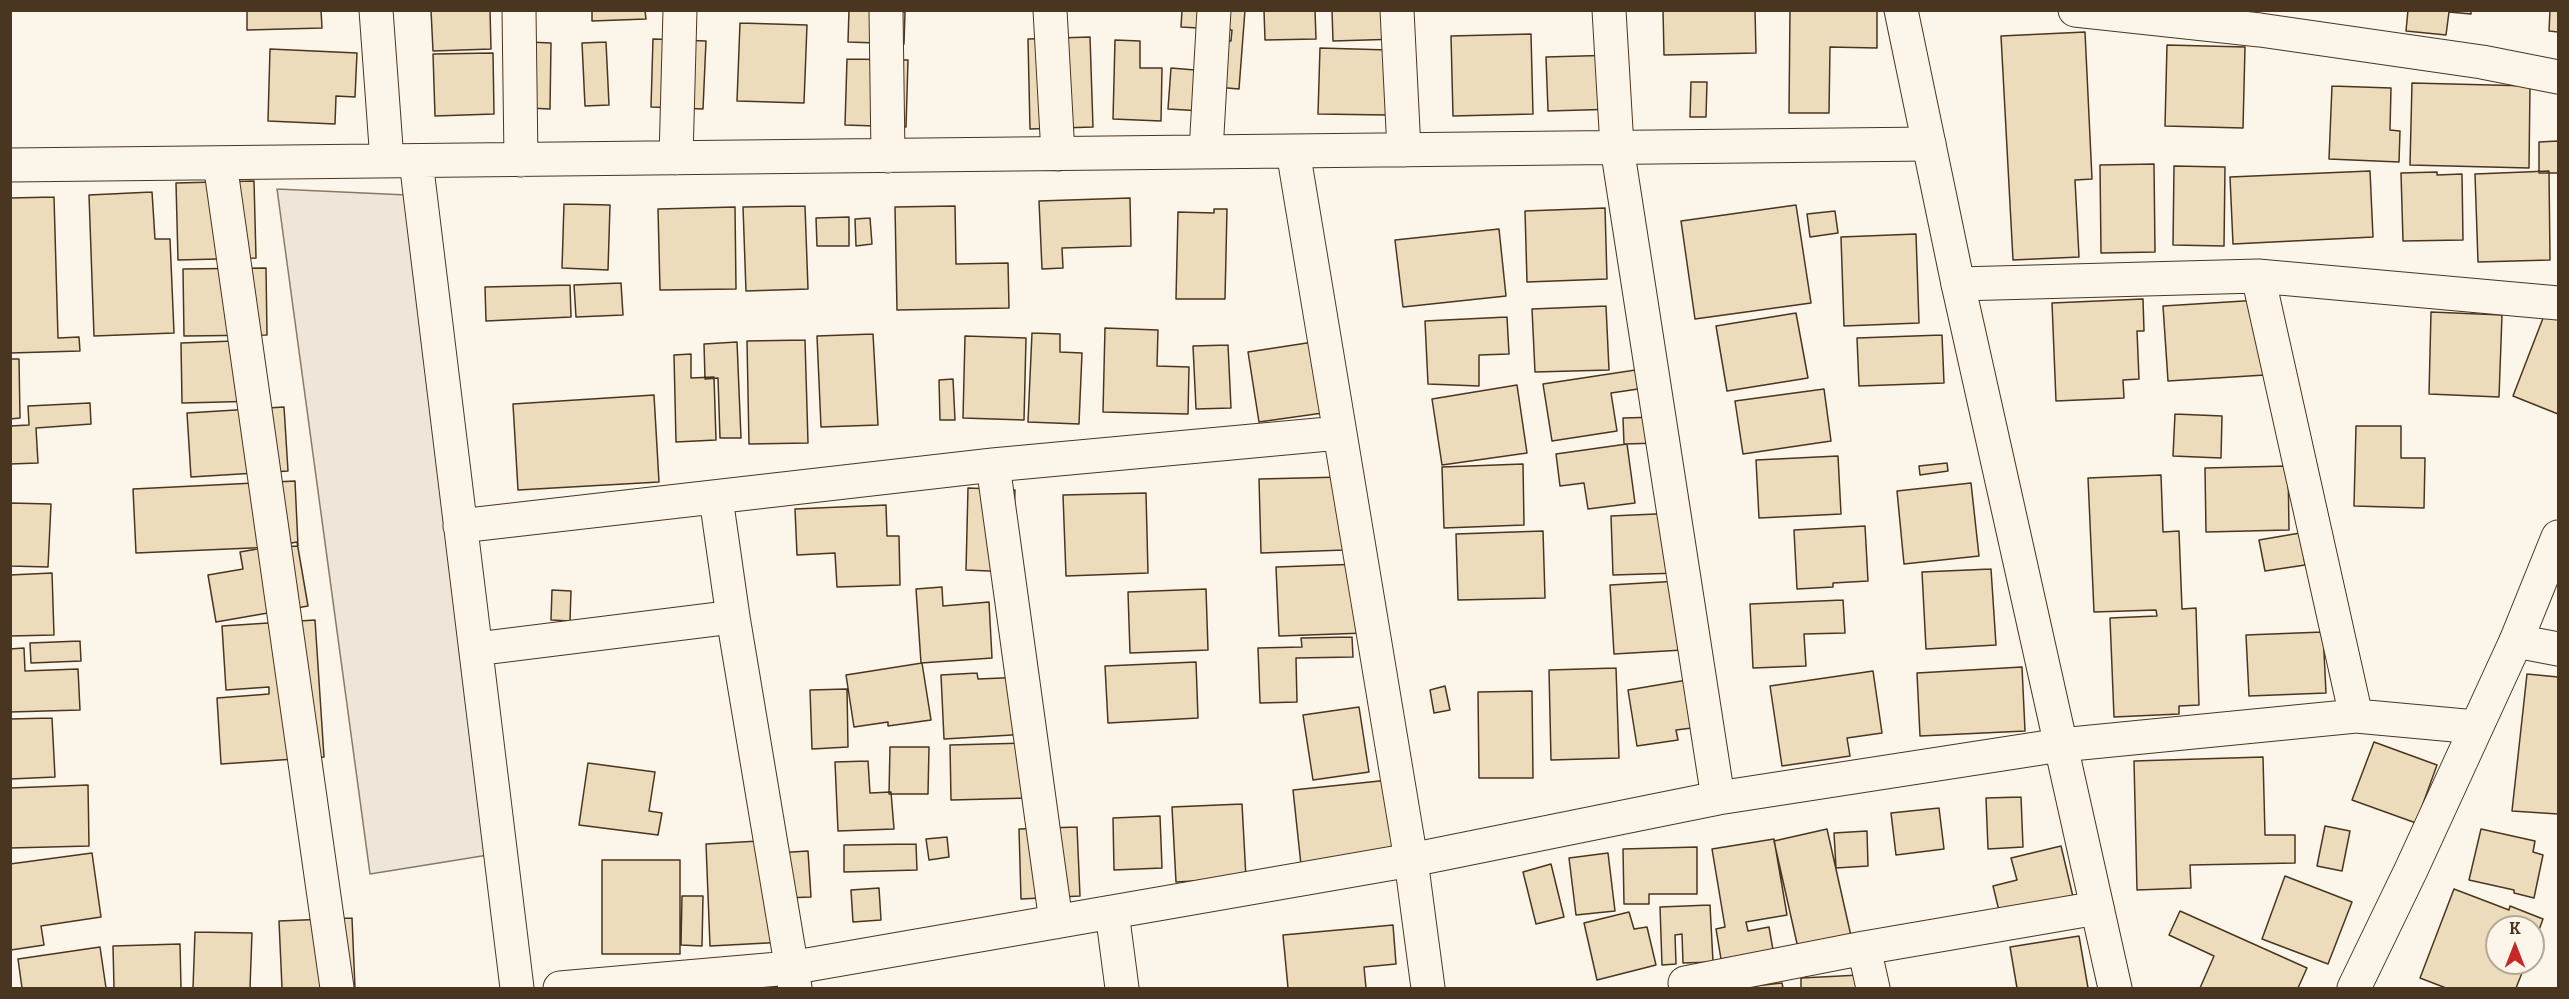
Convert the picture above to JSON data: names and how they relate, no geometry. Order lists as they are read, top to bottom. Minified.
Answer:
{"north":"top"}
